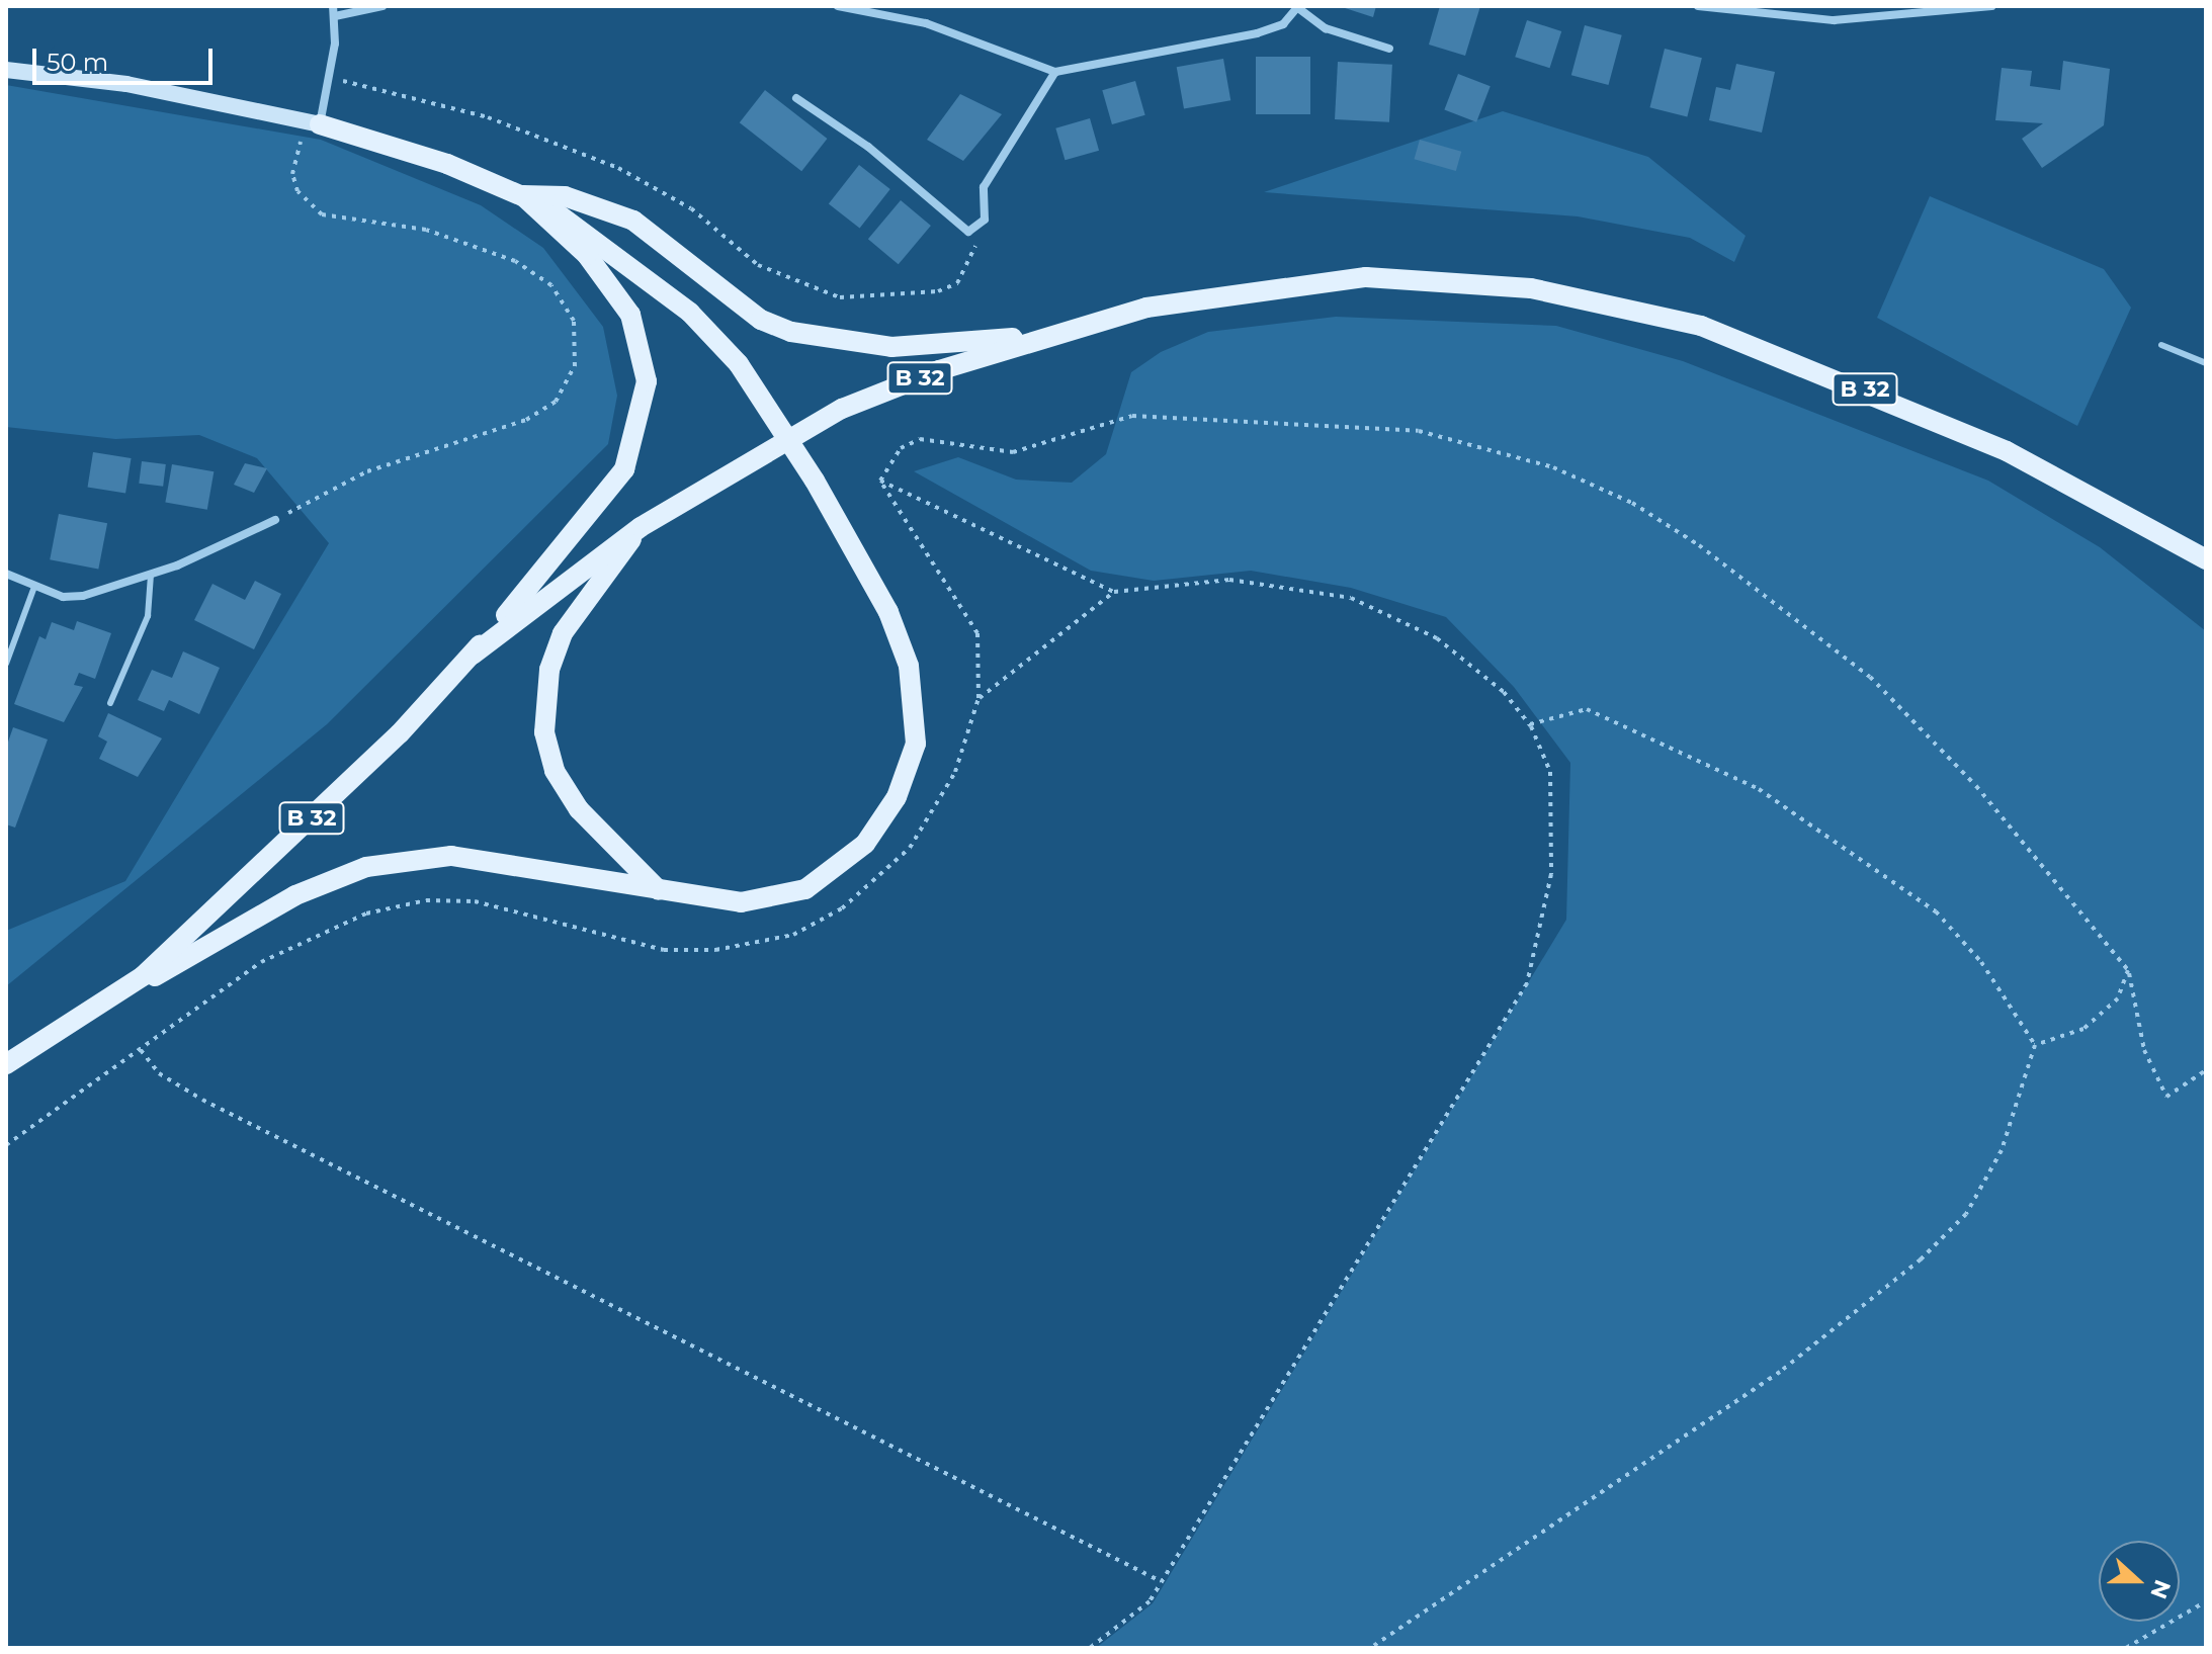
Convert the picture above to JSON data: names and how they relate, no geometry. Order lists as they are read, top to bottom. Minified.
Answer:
{"streets":{"main road":["B 32"]},"scale_bar":"50 m","north":"right"}
